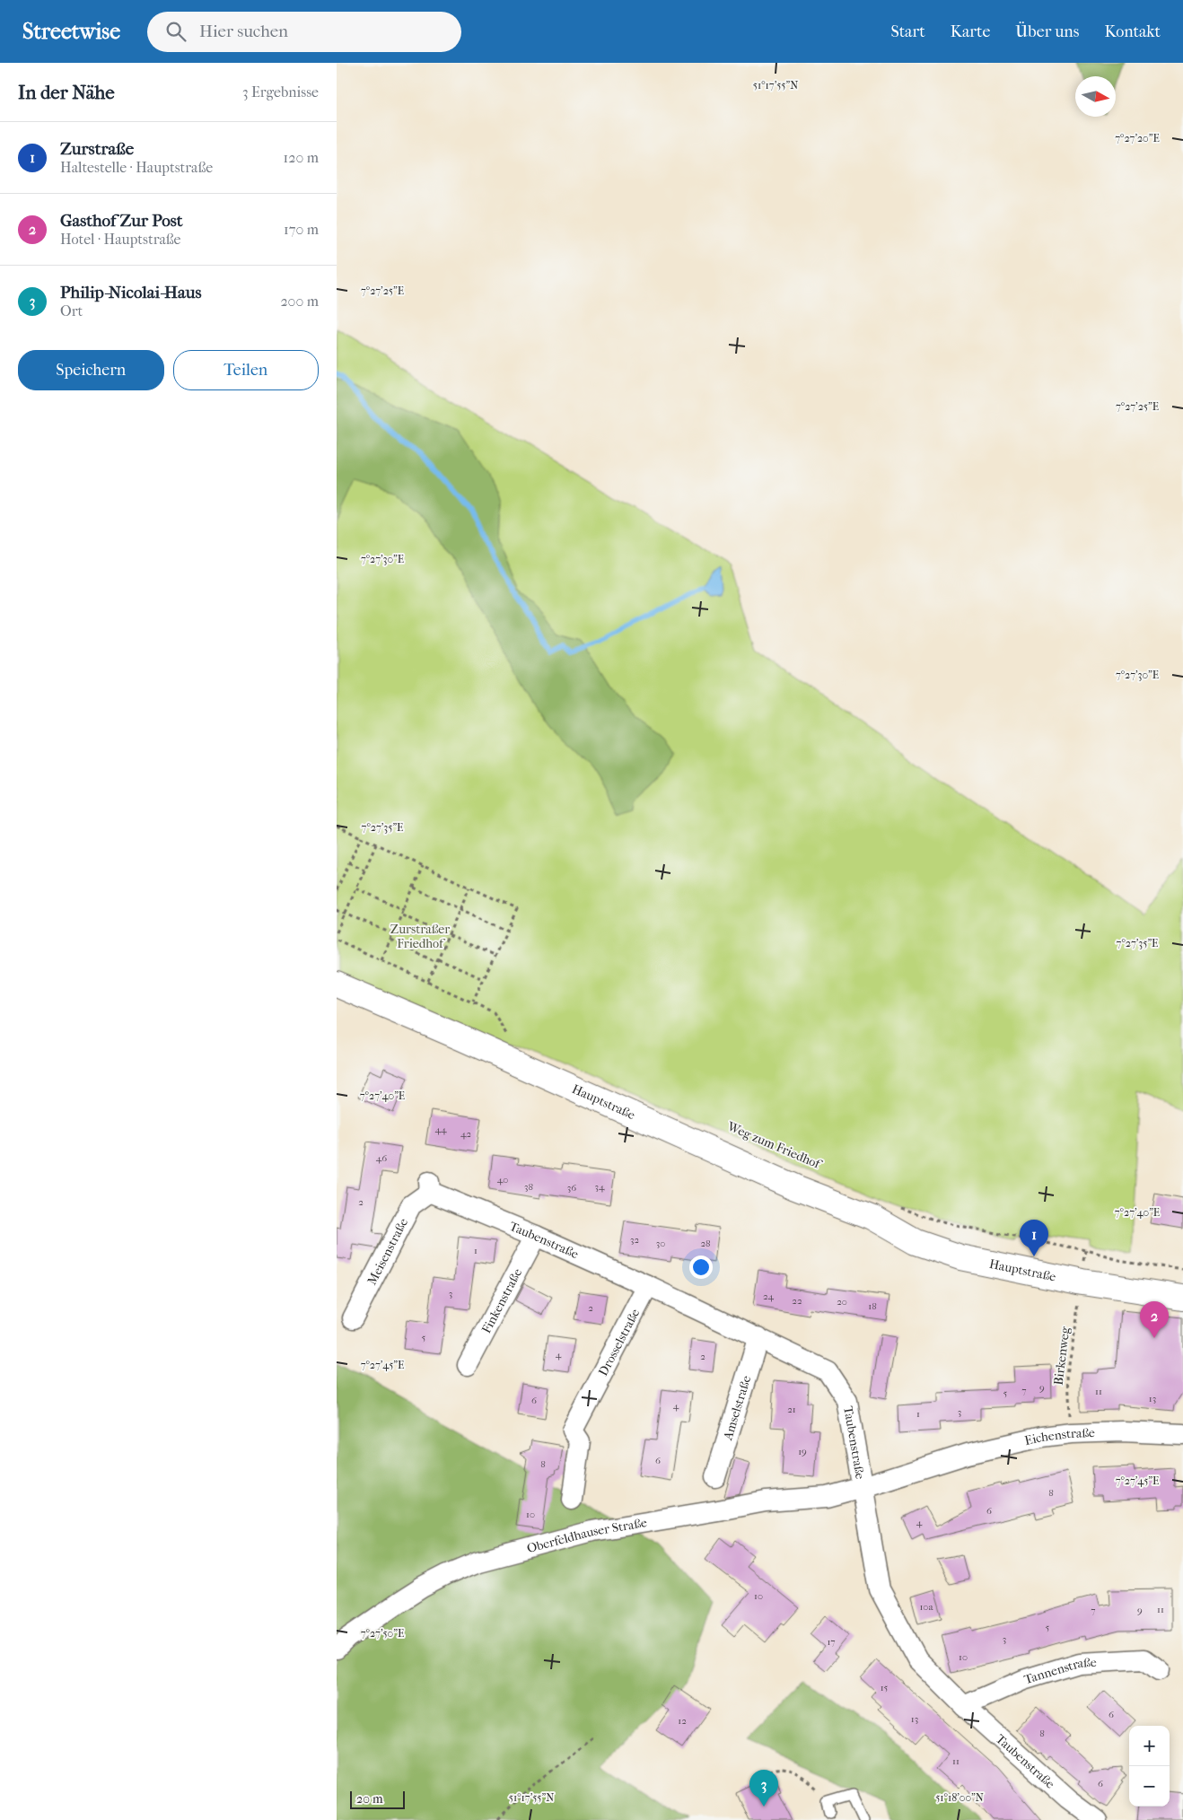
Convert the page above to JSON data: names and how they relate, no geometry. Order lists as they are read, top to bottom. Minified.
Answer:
{"streets":{"main road":["Hauptstraße"],"street":["Taubenstraße","Meisenstraße","Finkenstraße","Drosselstraße","Amselstraße","Eichenstraße","Oberfeldhauser Straße","Tannenstraße"],"path":["Birkenweg"]},"crossings":[["Hauptstraße","Birkenweg"],["Taubenstraße","Meisenstraße"],["Taubenstraße","Finkenstraße"],["Taubenstraße","Drosselstraße"],["Taubenstraße","Amselstraße"],["Taubenstraße","Eichenstraße"],["Taubenstraße","Oberfeldhauser Straße"],["Taubenstraße","Tannenstraße"],["Birkenweg","Eichenstraße"],["Eichenstraße","Oberfeldhauser Straße"]],"parks":["Zurstraßer Friedhof"],"house_numbers":["44","42","46","40","38","34","36","2","32","30","28","1","3","24","22","20","18","2","5","4","2","9","7","11","5","13","6","4","21","3","1","19","6","8","8","6","10","4","10","10a","11","7","9","5","3","17","10","15","6","13","12","8","11","6"],"scale_bar":"20 m","north":"right","page":{"header":"Streetwise","search":"Hier suchen","nav":["Start","Karte","Über uns","Kontakt"],"heading":["In der Nähe","3 Ergebnisse"],"list":[{"mark":"1","name":"Zurstraße","note":"Haltestelle · Hauptstraße","value":"120 m"},{"mark":"2","name":"Gasthof Zur Post","note":"Hotel · Hauptstraße","value":"170 m"},{"mark":"3","name":"Philip-Nicolai-Haus","note":"Ort","value":"200 m"}],"buttons":["Speichern","Teilen"],"pins":["1","2","3"],"map_buttons":["+","−"],"scale":"20 m"},"coordinates":["51°17'55\"N","7°27'20\"E","7°27'25\"E","7°27'30\"E","7°27'35\"E","7°27'40\"E","7°27'45\"E","7°27'50\"E","51°18'00\"N"]}
